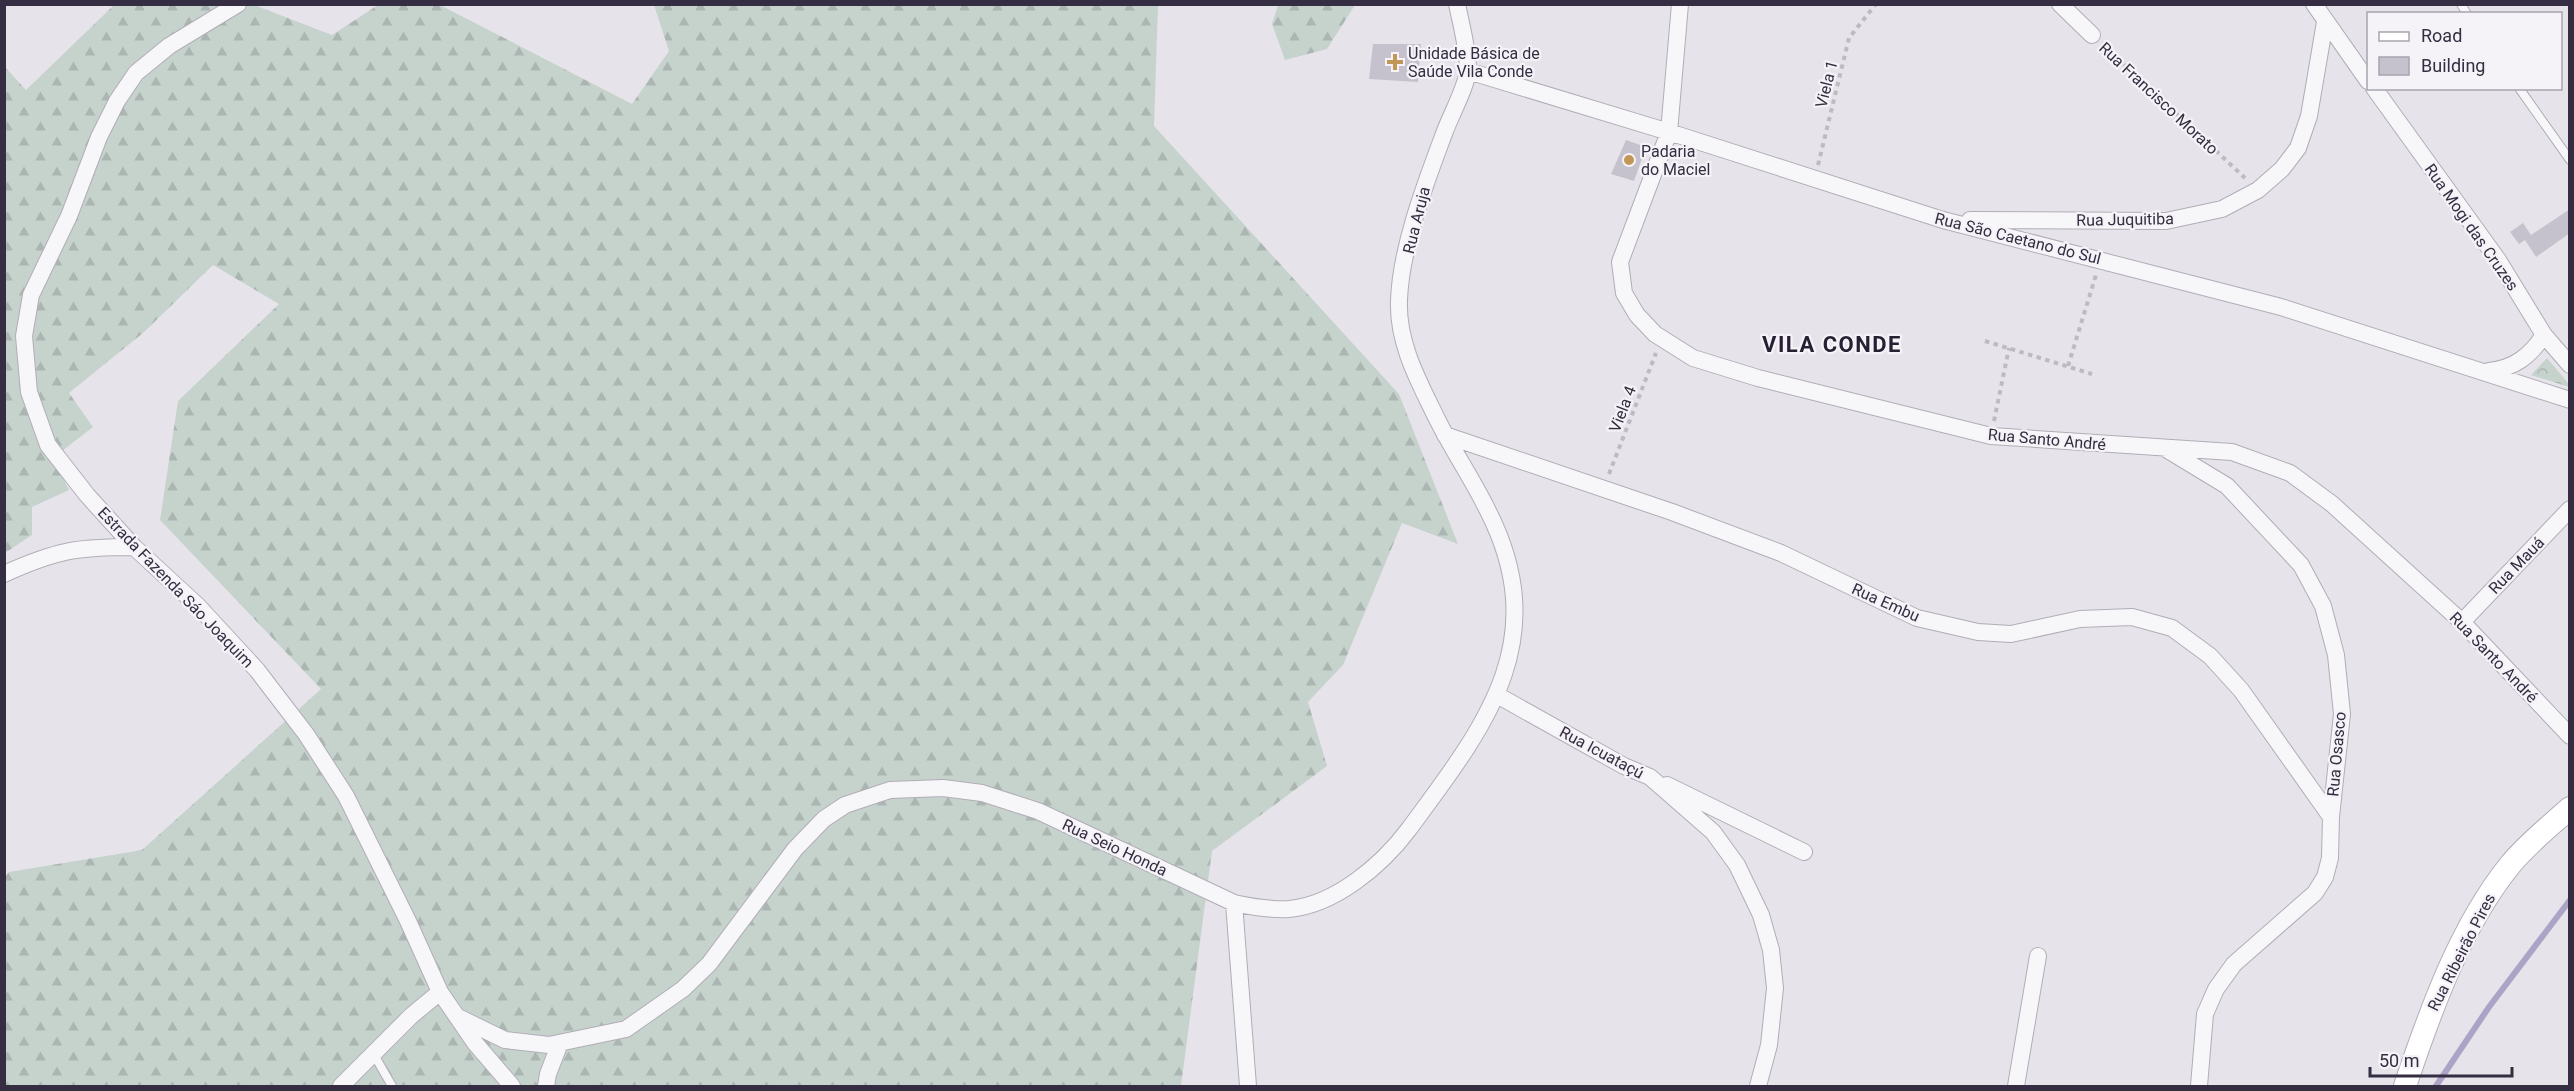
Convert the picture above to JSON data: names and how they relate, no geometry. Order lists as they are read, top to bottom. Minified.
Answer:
{"streets":{"street":["Rua Francisco Morato","Rua Juquitiba","Rua Aruja","Rua Mogi das Cruzes","Rua São Caetano do Sul","Rua Santo André","Rua Mauá","Estrada Fazenda Sáo Joaquim","Rua Embu","Rua Icuataçú","Rua Osasco","Rua Seio Honda","Rua Ribeirão Pires"],"path":["Viela 1","Viela 4"]},"crossings":[["Viela 1","Rua São Caetano do Sul"],["Rua Francisco Morato","Rua Juquitiba"],["Rua Juquitiba","Rua São Caetano do Sul"],["Rua Aruja","Rua São Caetano do Sul"],["Rua Aruja","Rua Embu"],["Rua Aruja","Rua Seio Honda"],["Rua São Caetano do Sul","Rua Santo André"],["Viela 4","Rua Santo André"],["Viela 4","Rua Embu"],["Rua Santo André","Rua Mauá"],["Rua Santo André","Rua Osasco"],["Estrada Fazenda Sáo Joaquim","Rua Seio Honda"],["Rua Embu","Rua Osasco"],["Rua Embu","Rua Seio Honda"],["Rua Icuataçú","Rua Seio Honda"]],"districts":["VILA CONDE"],"places":{"health":["Unidade Básica de Saúde Vila Conde"],"other":["Padaria do Maciel"]},"legend":["Road","Building"],"scale_bar":"50 m"}
